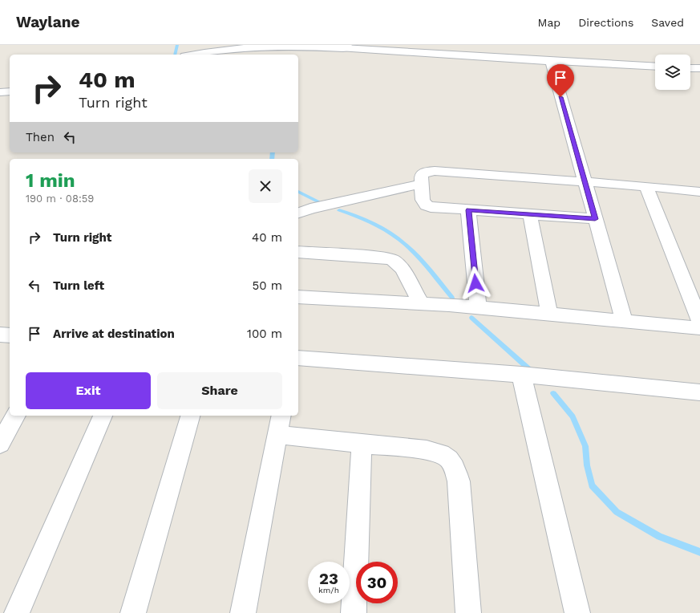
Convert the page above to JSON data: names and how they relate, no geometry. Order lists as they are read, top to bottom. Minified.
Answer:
{"page":{"header":"Waylane","nav":["Map","Directions","Saved"],"turn":["40 m","Turn right"],"then":"Then","heading":["1 min","190 m · 08:59"],"list":[{"name":"Turn right","value":"40 m"},{"name":"Turn left","value":"50 m"},{"name":"Arrive at destination","value":"100 m"}],"buttons":["Exit","Share"],"speed":"23 km/h","limit":"30"}}
